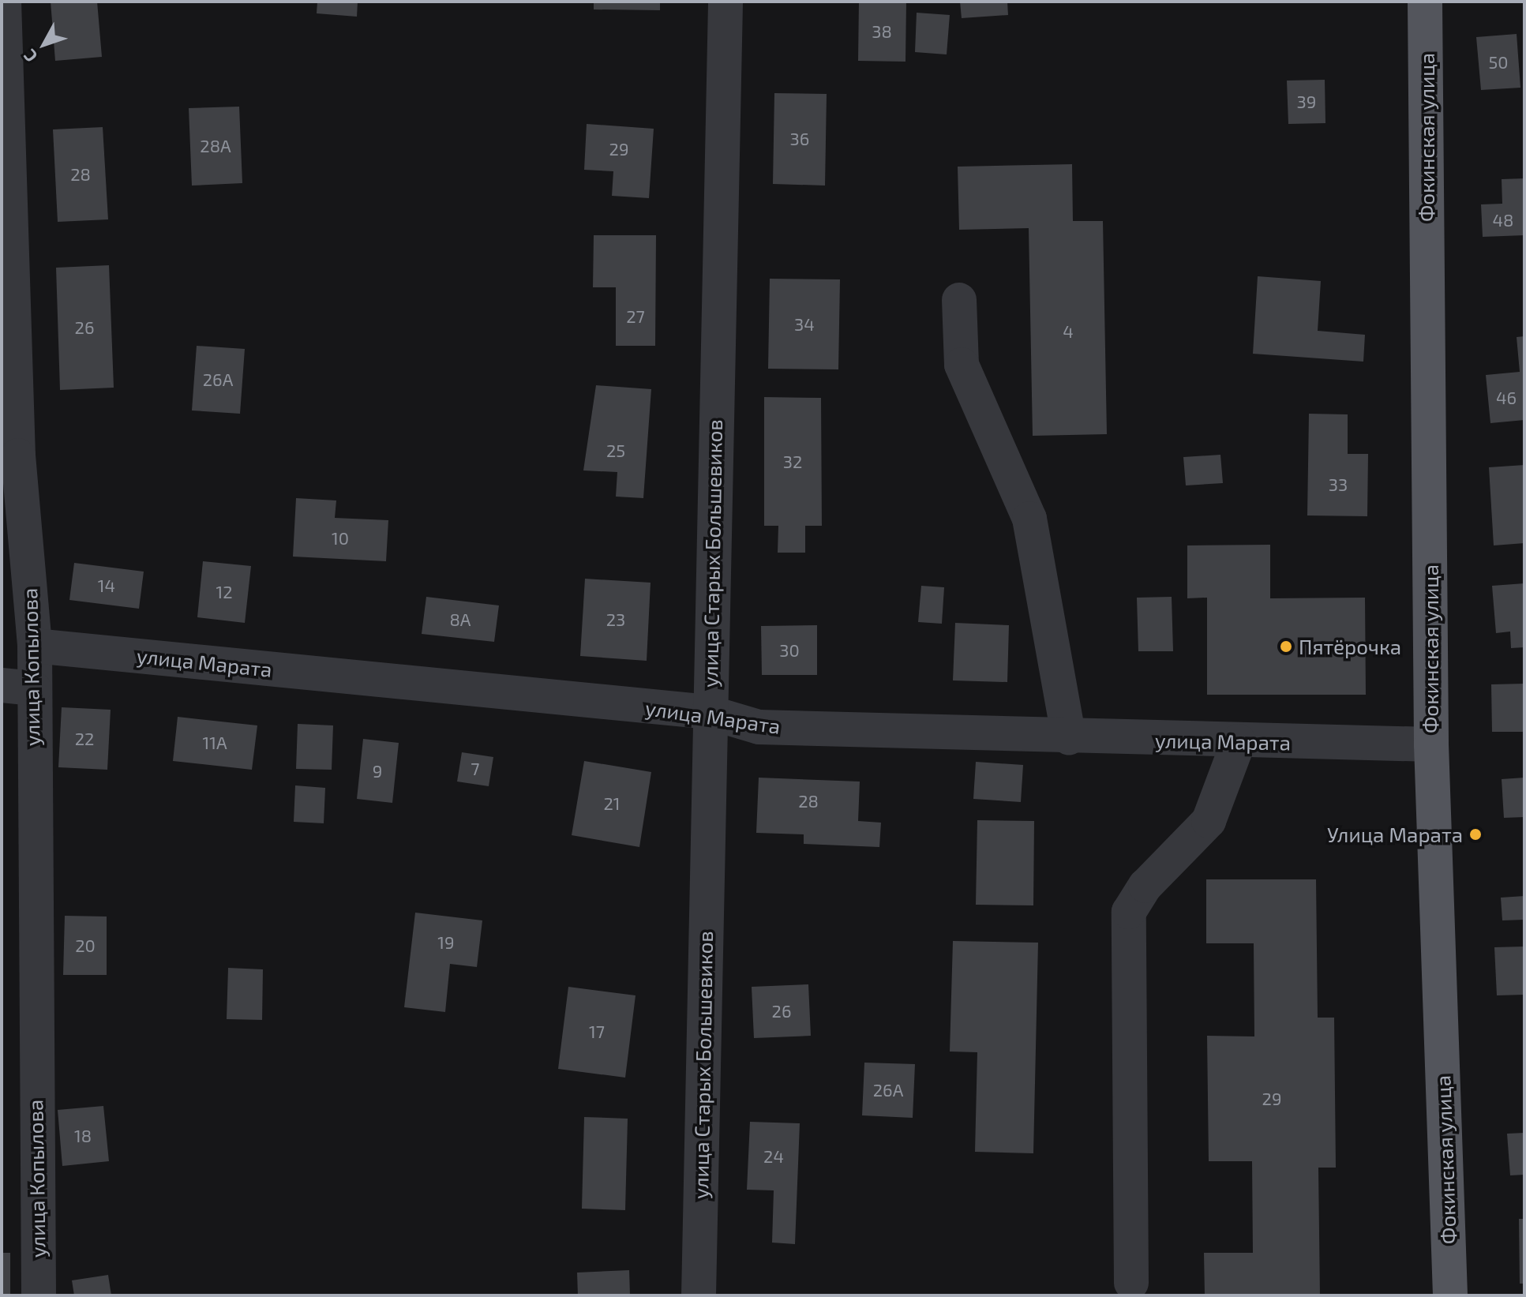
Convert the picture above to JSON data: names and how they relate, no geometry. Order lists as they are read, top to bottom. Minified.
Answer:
{"streets":{"main road":["Фокинская улица"],"street":["улица Старых Большевиков","улица Марата","улица Копылова"]},"crossings":[["Фокинская улица","улица Марата"],["улица Старых Большевиков","улица Марата"],["улица Марата","улица Копылова"]],"places":["Пятёрочка","Улица Марата"],"house_numbers":["38","50","39","36","28А","29","28","48","27","34","26","4","26А","46","25","32","33","10","14","12","8А","23","30","22","11А","7","9","28","21","19","20","26","17","26А","29","18","24"],"north":"bottom left"}
